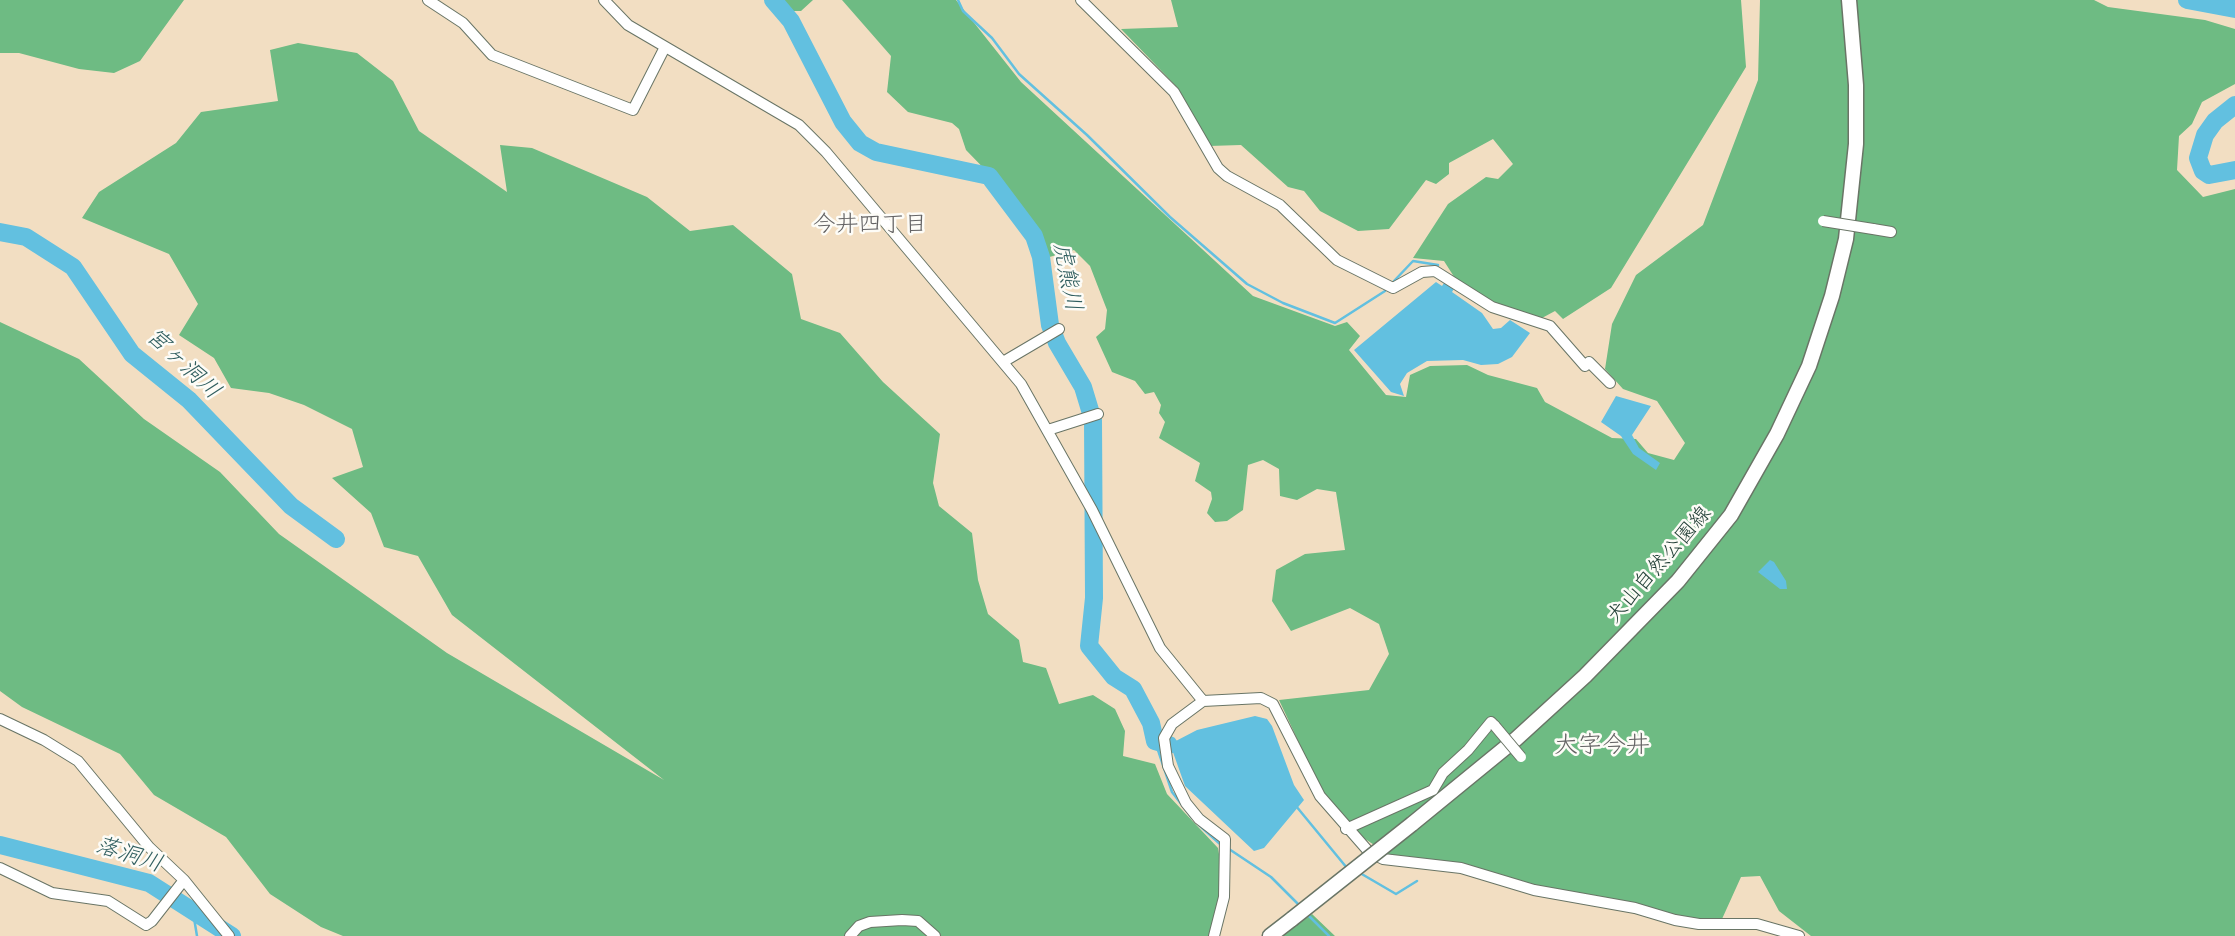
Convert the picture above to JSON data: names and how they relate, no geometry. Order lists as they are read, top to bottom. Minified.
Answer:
{"streets":{"main road":["犬山自然公園線"]},"districts":["今井四丁目","大字今井"],"water":["虎熊川","宮ヶ洞川","落洞川"]}
